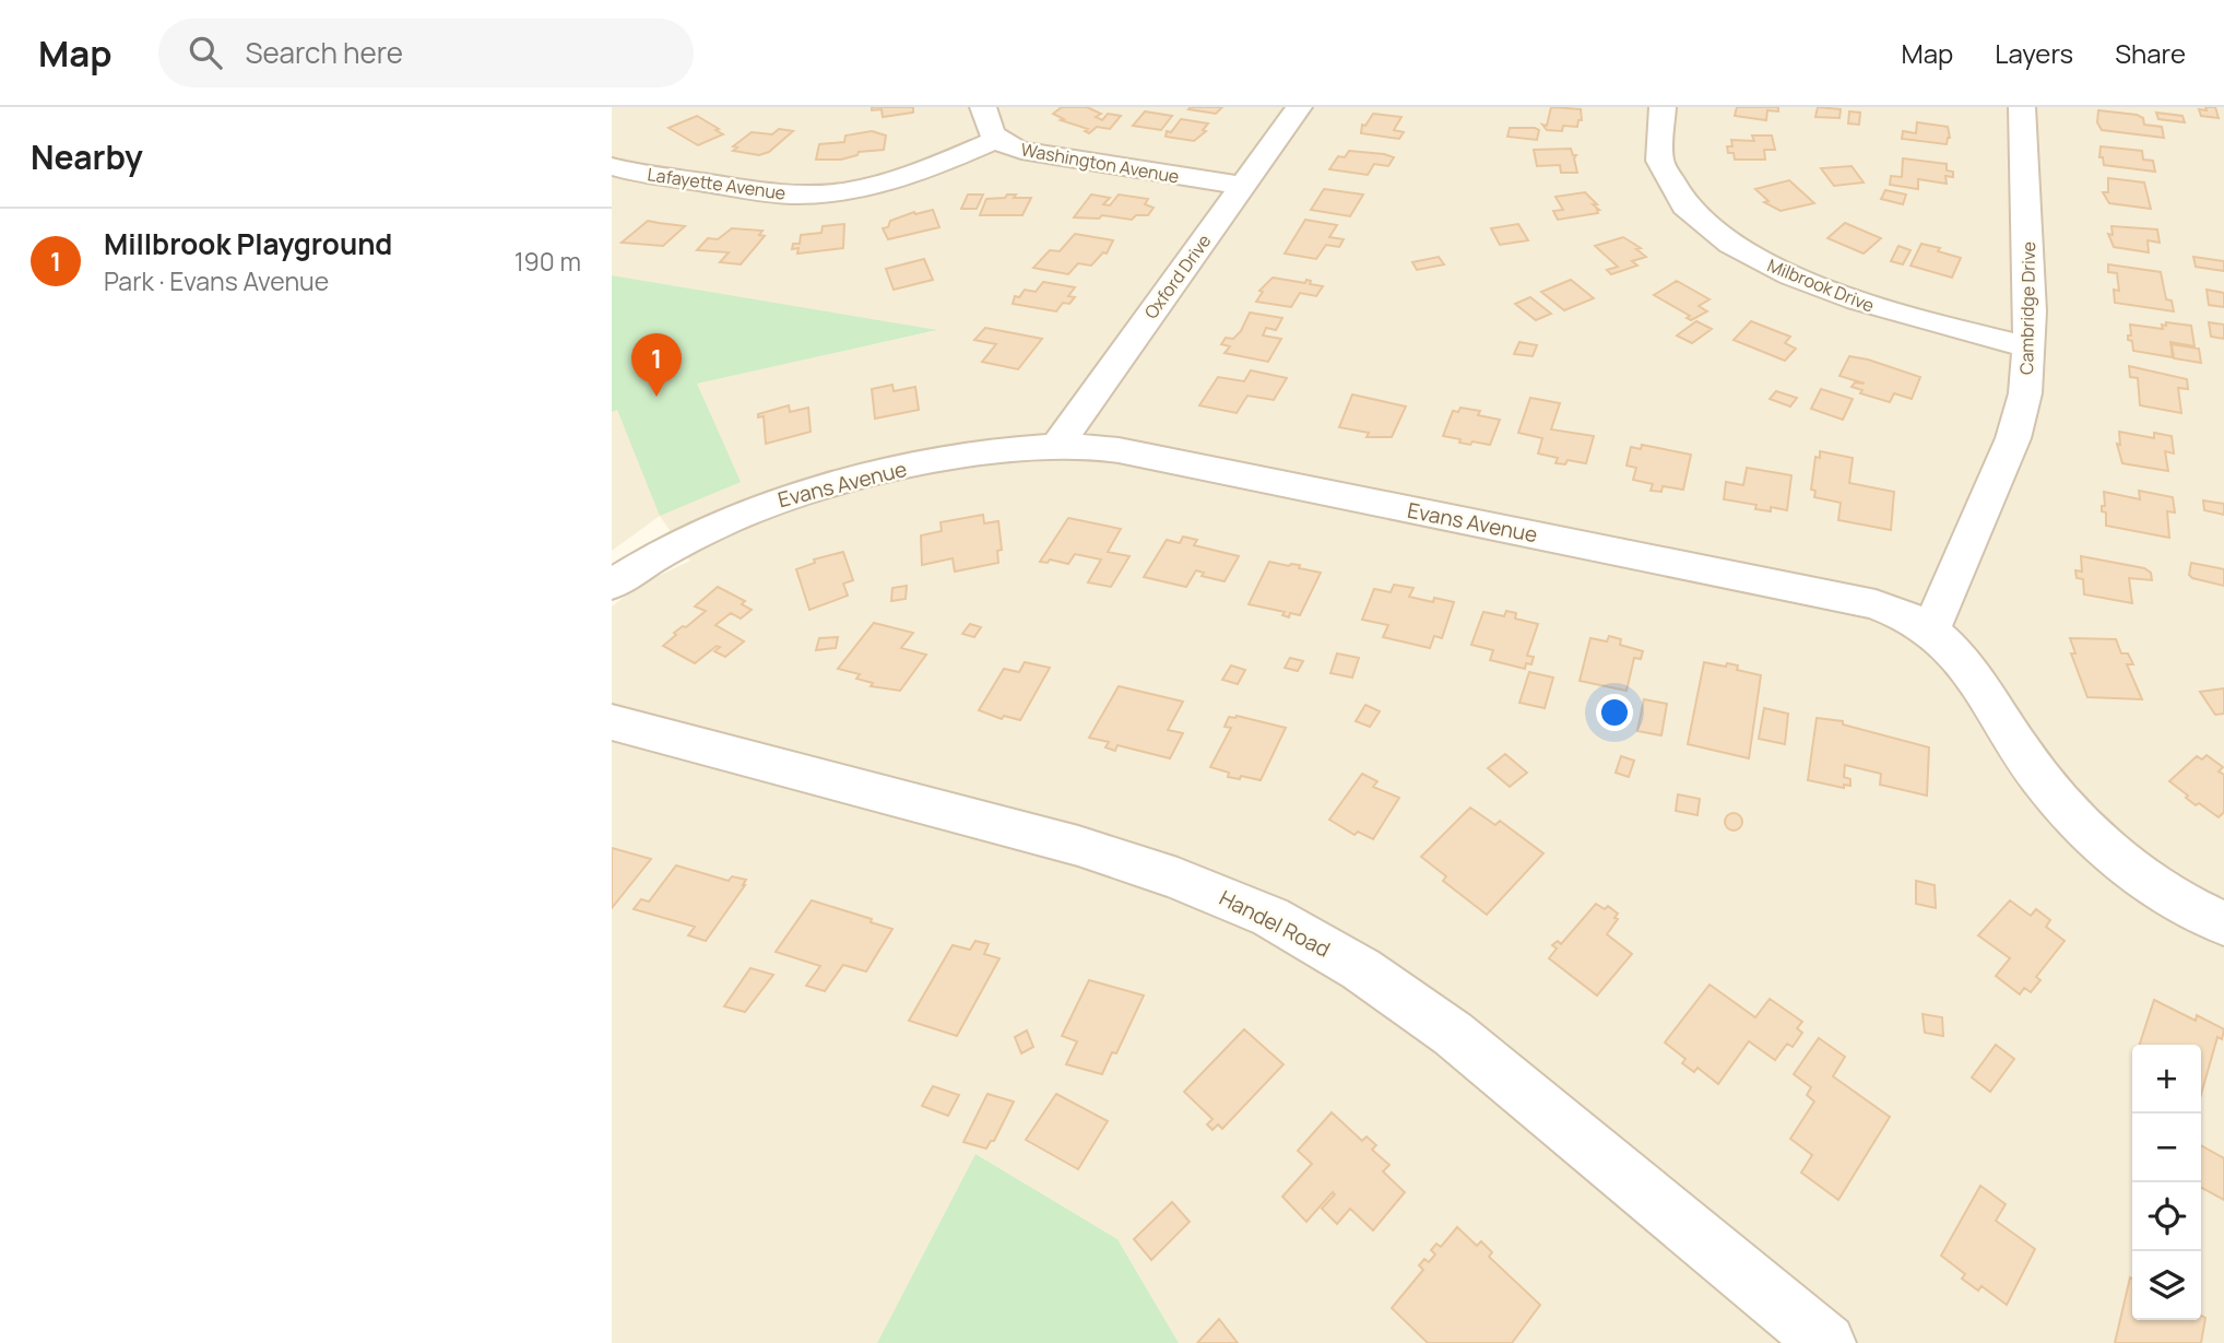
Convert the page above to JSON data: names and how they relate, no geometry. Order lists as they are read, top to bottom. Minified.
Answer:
{"streets":{"street":["Washington Avenue","Lafayette Avenue","Oxford Drive","Milbrook Drive","Cambridge Drive","Evans Avenue","Handel Road"]},"crossings":[["Washington Avenue","Lafayette Avenue"],["Washington Avenue","Oxford Drive"],["Oxford Drive","Evans Avenue"],["Milbrook Drive","Cambridge Drive"],["Cambridge Drive","Evans Avenue"]],"page":{"header":"Map","search":"Search here","nav":["Map","Layers","Share"],"heading":"Nearby","list":[{"mark":"1","name":"Millbrook Playground","note":"Park · Evans Avenue","value":"190 m"}],"pins":"1","map_buttons":["+","−"]}}
